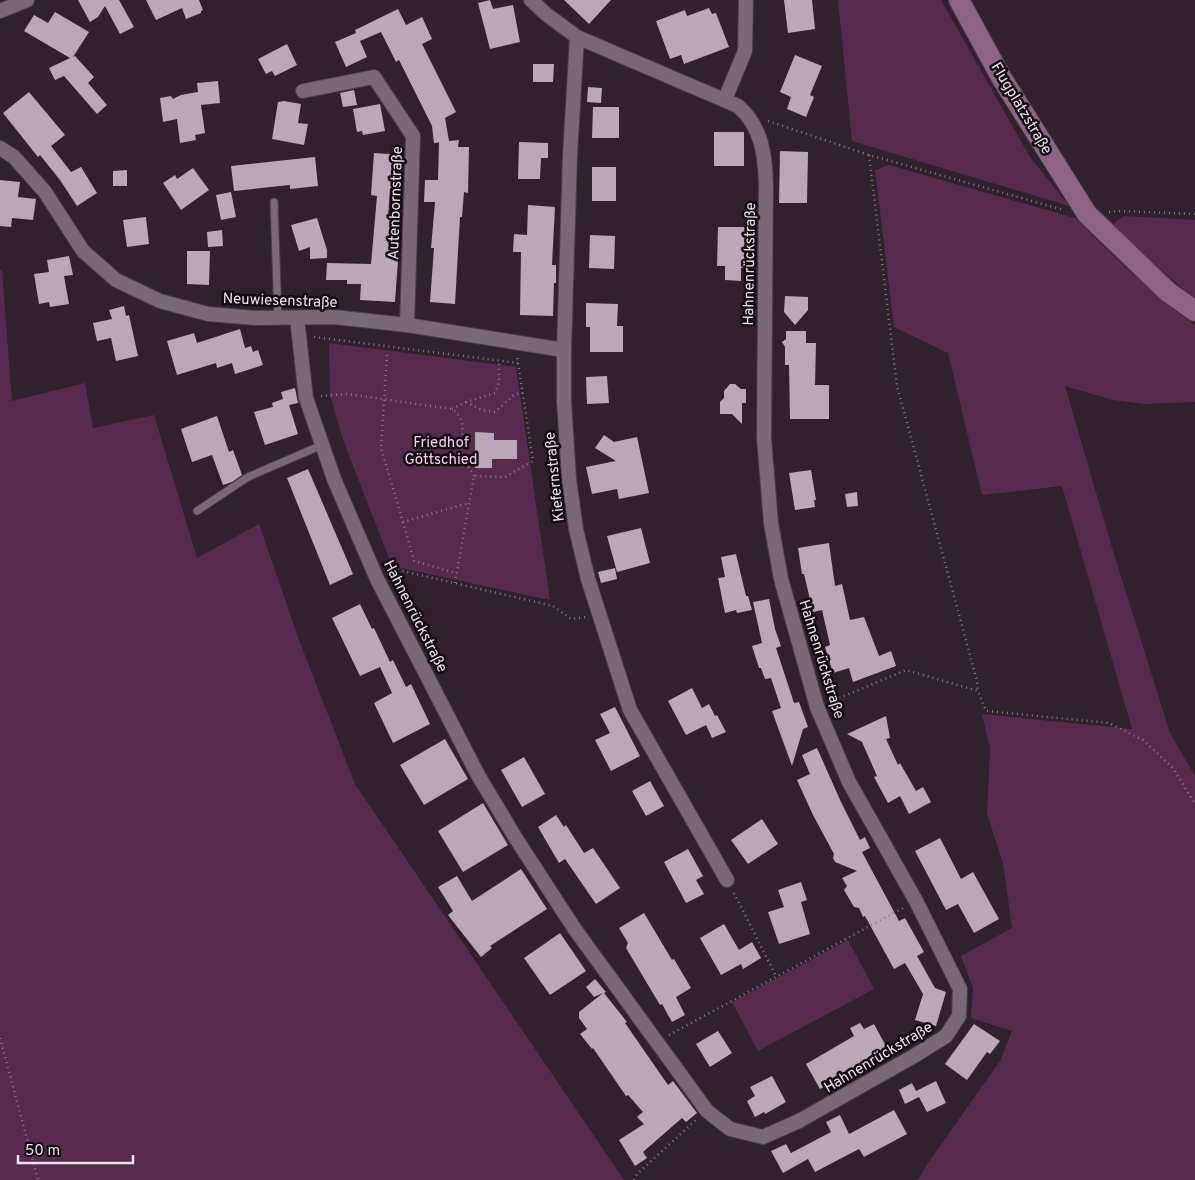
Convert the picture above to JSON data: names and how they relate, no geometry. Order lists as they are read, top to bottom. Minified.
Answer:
{"streets":{"street":["Flugplatzstraße","Autenbornstraße","Hahnenrückstraße","Neuwiesenstraße","Kiefernstraße"]},"crossings":[["Autenbornstraße","Neuwiesenstraße"],["Hahnenrückstraße","Neuwiesenstraße"],["Hahnenrückstraße","Kiefernstraße"],["Neuwiesenstraße","Kiefernstraße"]],"parks":["Friedhof Göttschied"],"scale_bar":"50 m"}
